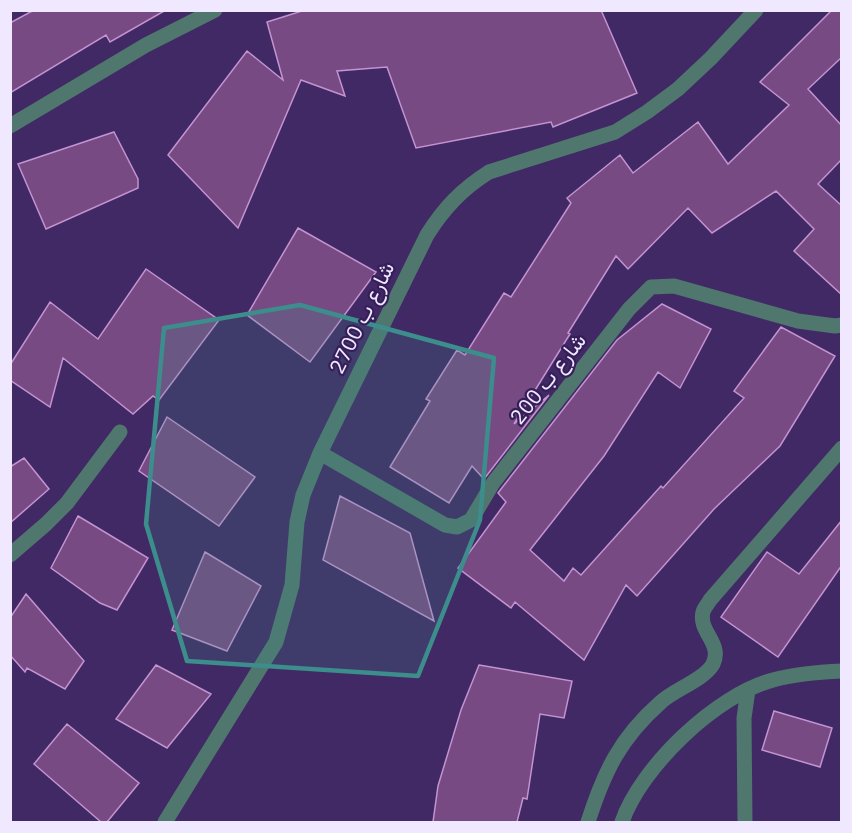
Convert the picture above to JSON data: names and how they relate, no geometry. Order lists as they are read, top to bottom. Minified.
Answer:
{"streets":{"street":["شارع ب 2700","شارع ب 200"]},"crossings":[["شارع ب 2700","شارع ب 200"]]}
